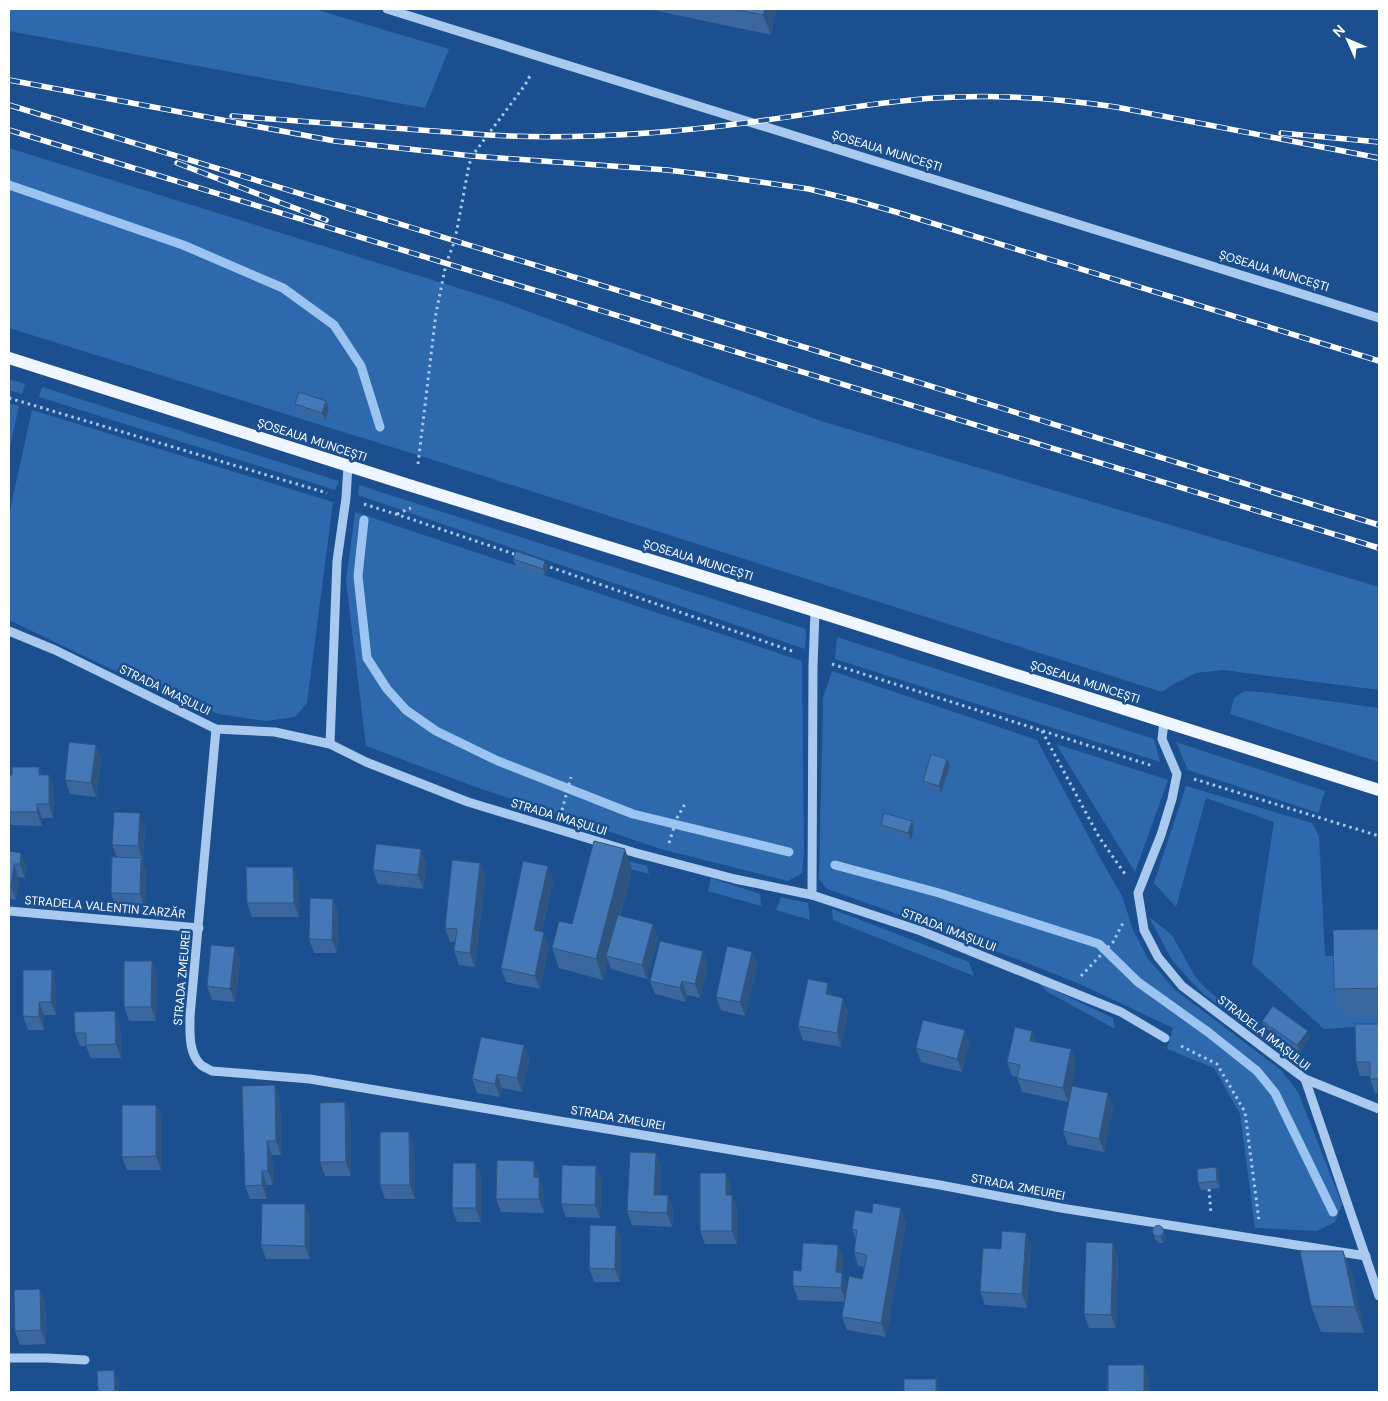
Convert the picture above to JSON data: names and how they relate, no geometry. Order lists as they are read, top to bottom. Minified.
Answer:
{"streets":{"main road":["ȘOSEAUA MUNCEȘTI"],"street":["STRADA IMAȘULUI","STRADELA VALENTIN ZARZĂR","STRADA ZMEUREI","STRADELA IMAȘULUI"]},"crossings":[["STRADA IMAȘULUI","STRADA ZMEUREI"],["STRADELA VALENTIN ZARZĂR","STRADA ZMEUREI"],["STRADA ZMEUREI","STRADELA IMAȘULUI"]],"north":"top left"}
